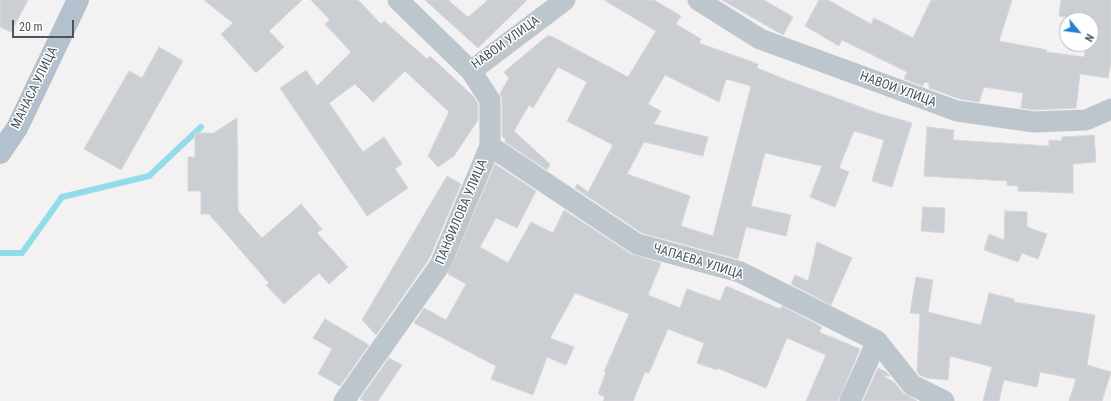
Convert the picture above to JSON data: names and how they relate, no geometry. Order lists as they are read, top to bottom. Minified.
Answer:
{"streets":{"main road":["МАНАСА УЛИЦА"],"street":["НАВОИ УЛИЦА","ПАНФИЛОВА УЛИЦА","ЧАПАЕВА УЛИЦА"]},"crossings":[["НАВОИ УЛИЦА","ПАНФИЛОВА УЛИЦА"],["ПАНФИЛОВА УЛИЦА","ЧАПАЕВА УЛИЦА"]],"scale_bar":"20 m","north":"bottom right"}
